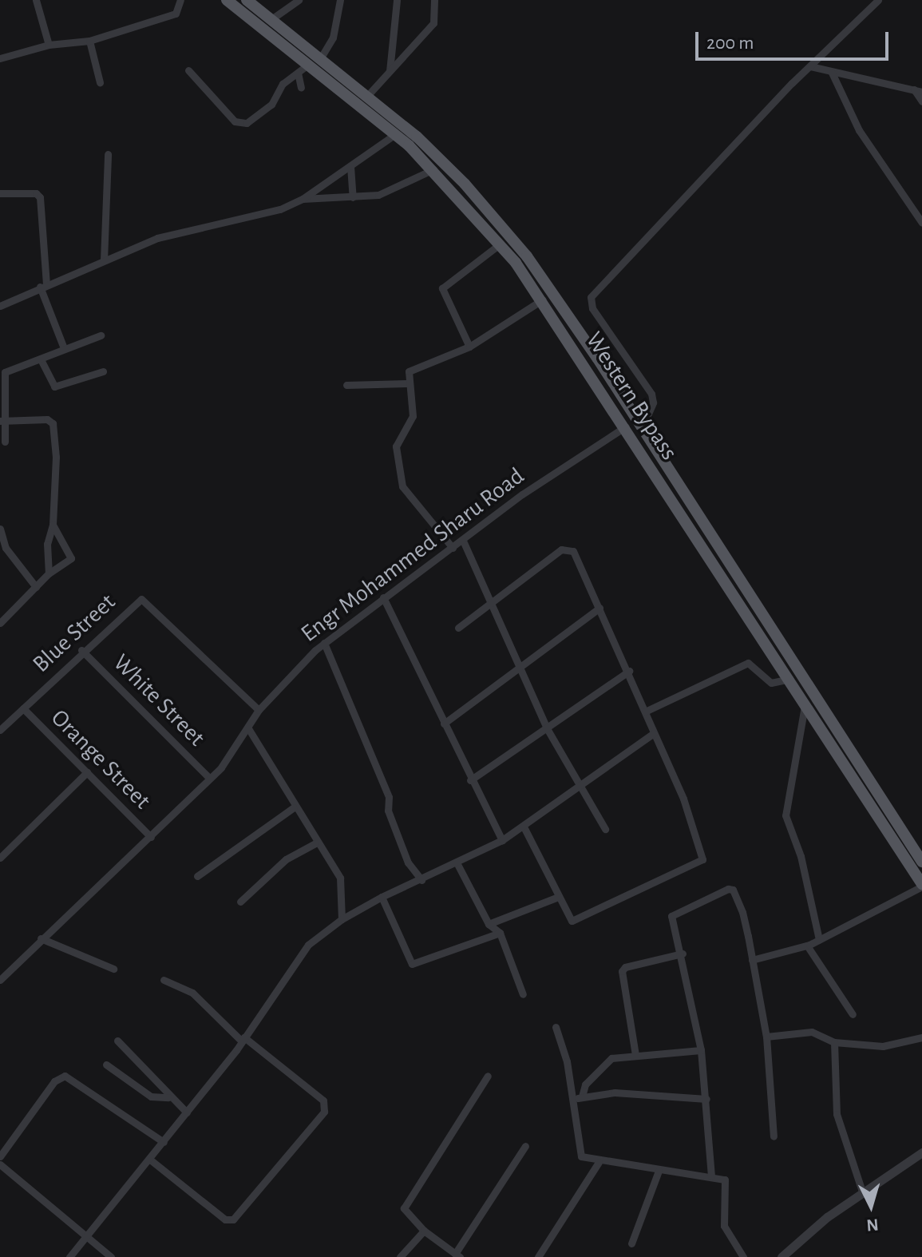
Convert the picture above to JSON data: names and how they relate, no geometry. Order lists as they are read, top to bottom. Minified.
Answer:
{"streets":{"main road":["Western Bypass"],"street":["Engr Mohammed Sharu Road","Blue Street","White Street","Orange Street"]},"crossings":[["Western Bypass","Engr Mohammed Sharu Road"],["Engr Mohammed Sharu Road","Blue Street"],["Engr Mohammed Sharu Road","White Street"],["Engr Mohammed Sharu Road","Orange Street"],["Blue Street","White Street"],["Blue Street","Orange Street"]],"scale_bar":"200 m","north":"bottom"}
